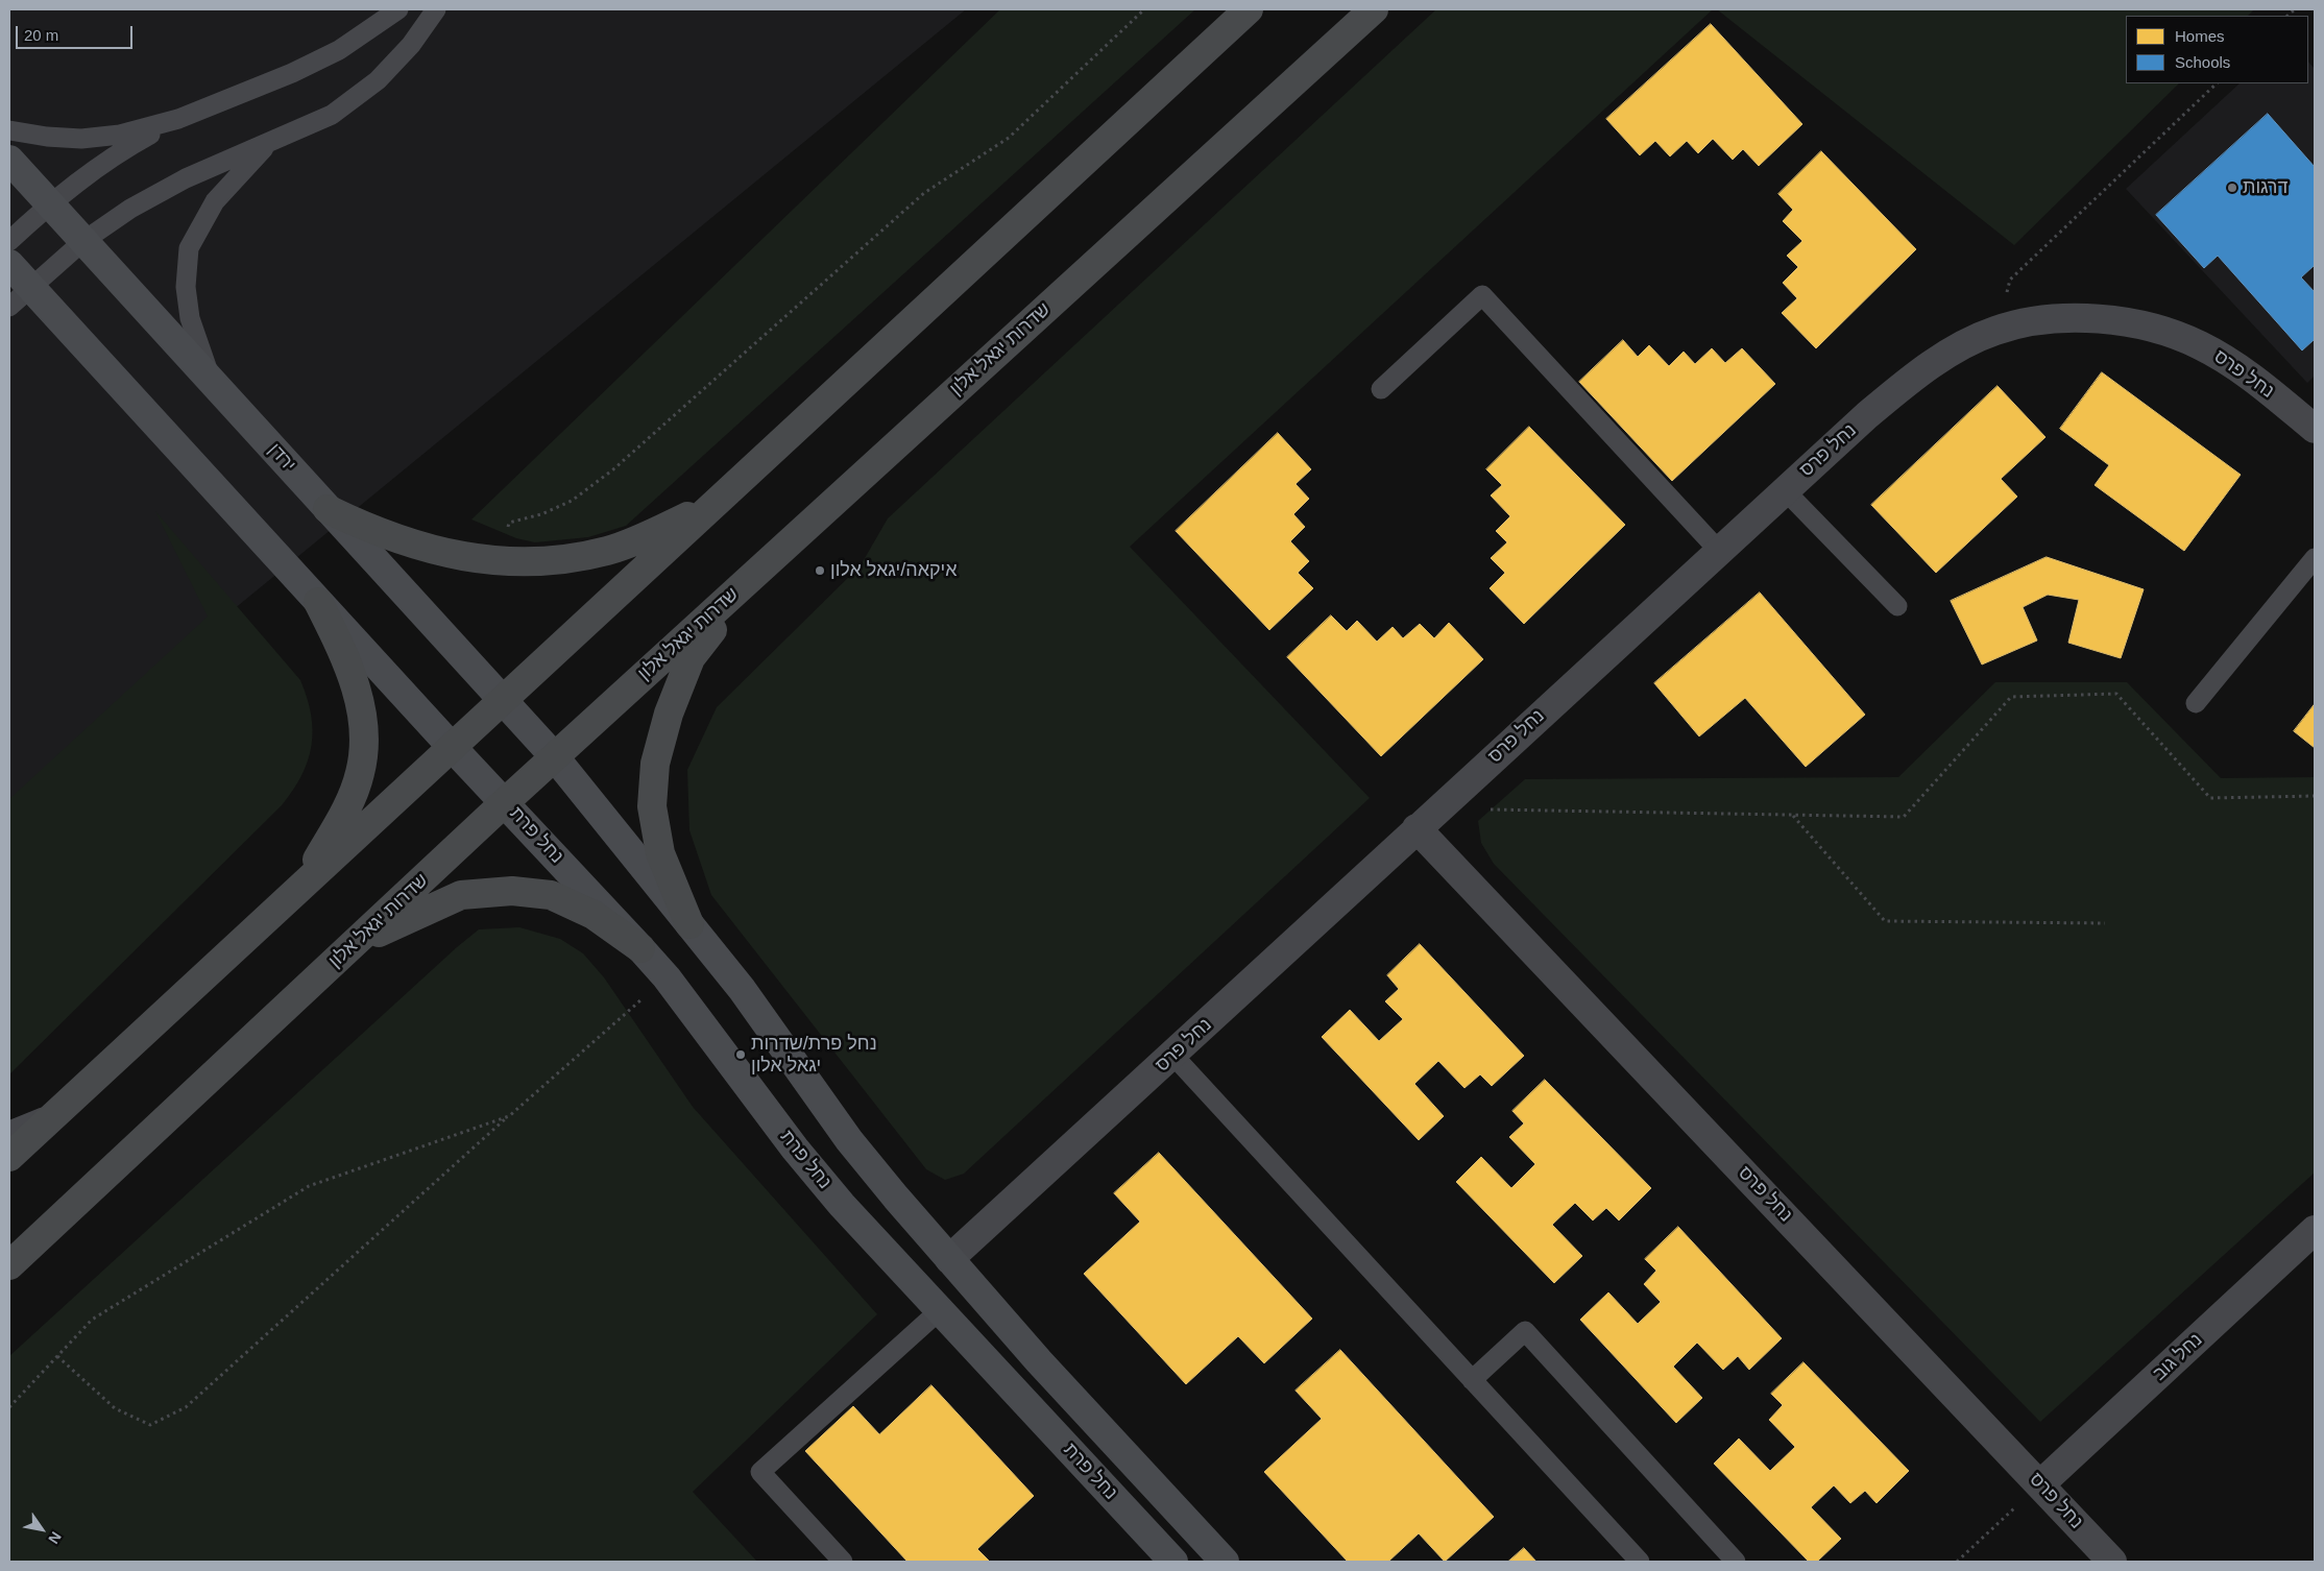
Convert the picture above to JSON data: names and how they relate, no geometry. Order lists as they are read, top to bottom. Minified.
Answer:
{"streets":{"highway":["שדרות יגאל אלון"],"street":["נחל פרס","ירדן","נחל פרת","נחל גוב"]},"crossings":[["שדרות יגאל אלון","ירדן"],["שדרות יגאל אלון","נחל פרת"],["נחל פרס","נחל פרת"],["נחל פרס","נחל גוב"],["ירדן","נחל פרת"]],"places":["דרגות","איקאה/יגאל אלון","נחל פרת/שדרות יגאל אלון"],"legend":["Homes","Schools"],"scale_bar":"20 m","north":"bottom right"}
